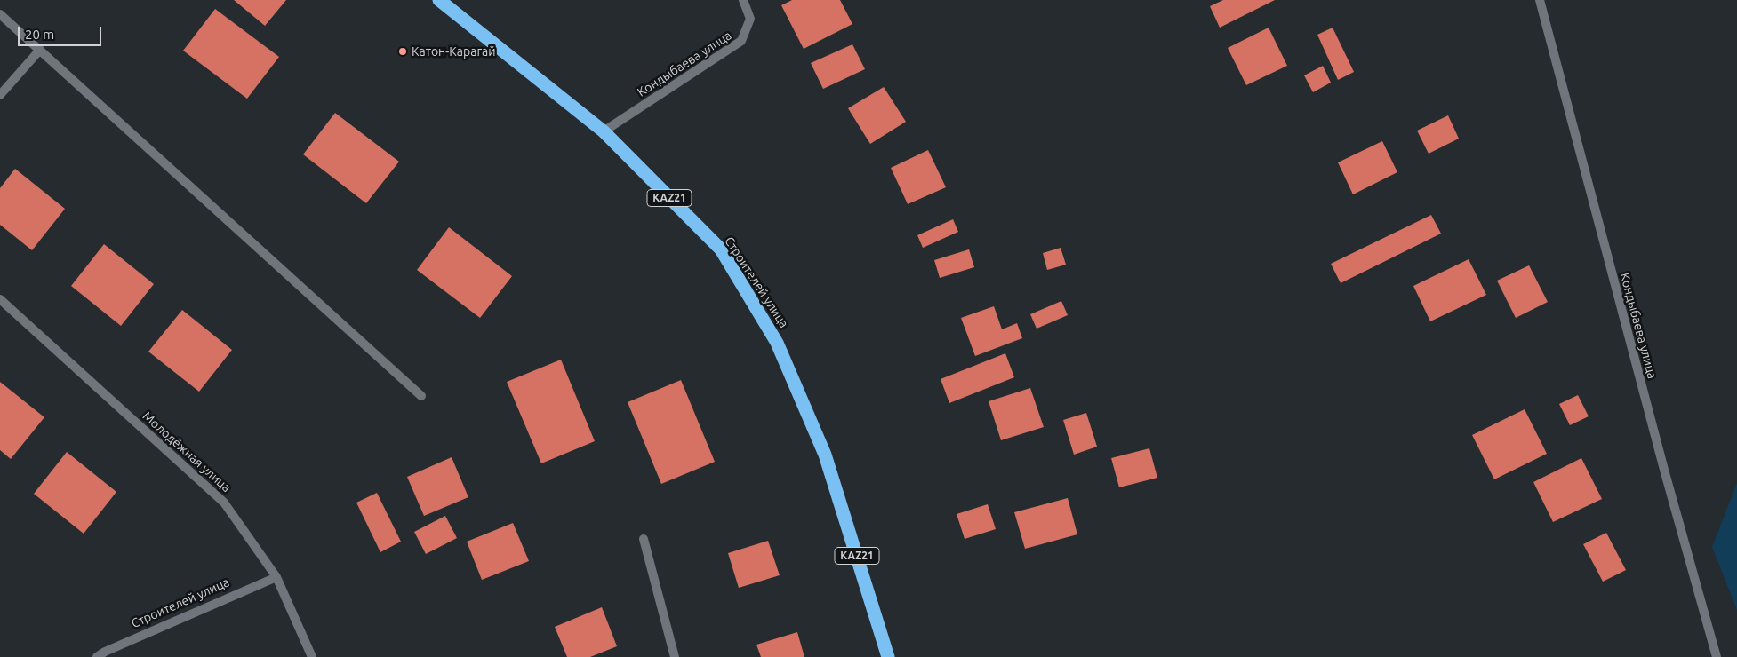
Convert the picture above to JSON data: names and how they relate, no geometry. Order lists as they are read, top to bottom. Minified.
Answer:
{"streets":{"highway":["KAZ21","Строителей улица"],"street":["Кондыбаева улица","Молодёжная улица"]},"crossings":[["Кондыбаева улица","Строителей улица"],["Строителей улица","Молодёжная улица"]],"places":["Катон-Карагай"],"scale_bar":"20 m"}
